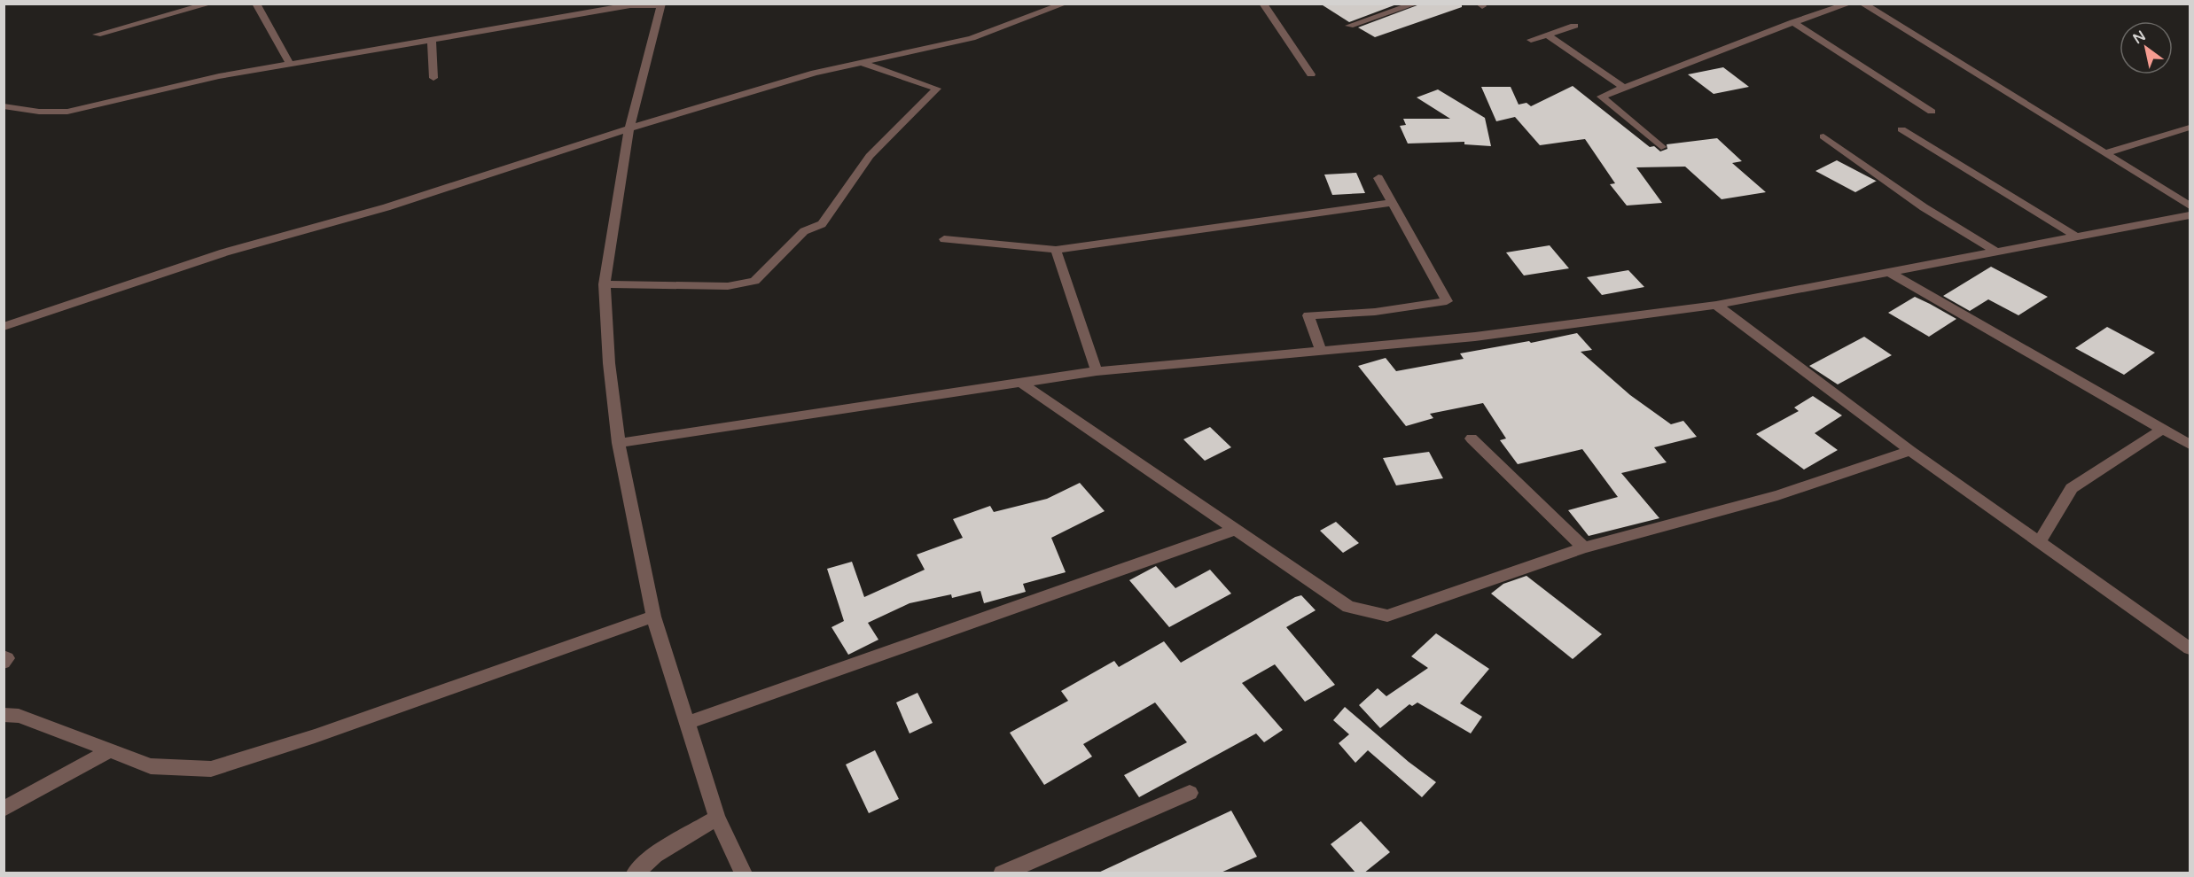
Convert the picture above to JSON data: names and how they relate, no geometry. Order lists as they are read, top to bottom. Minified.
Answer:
{"north":"top left"}
